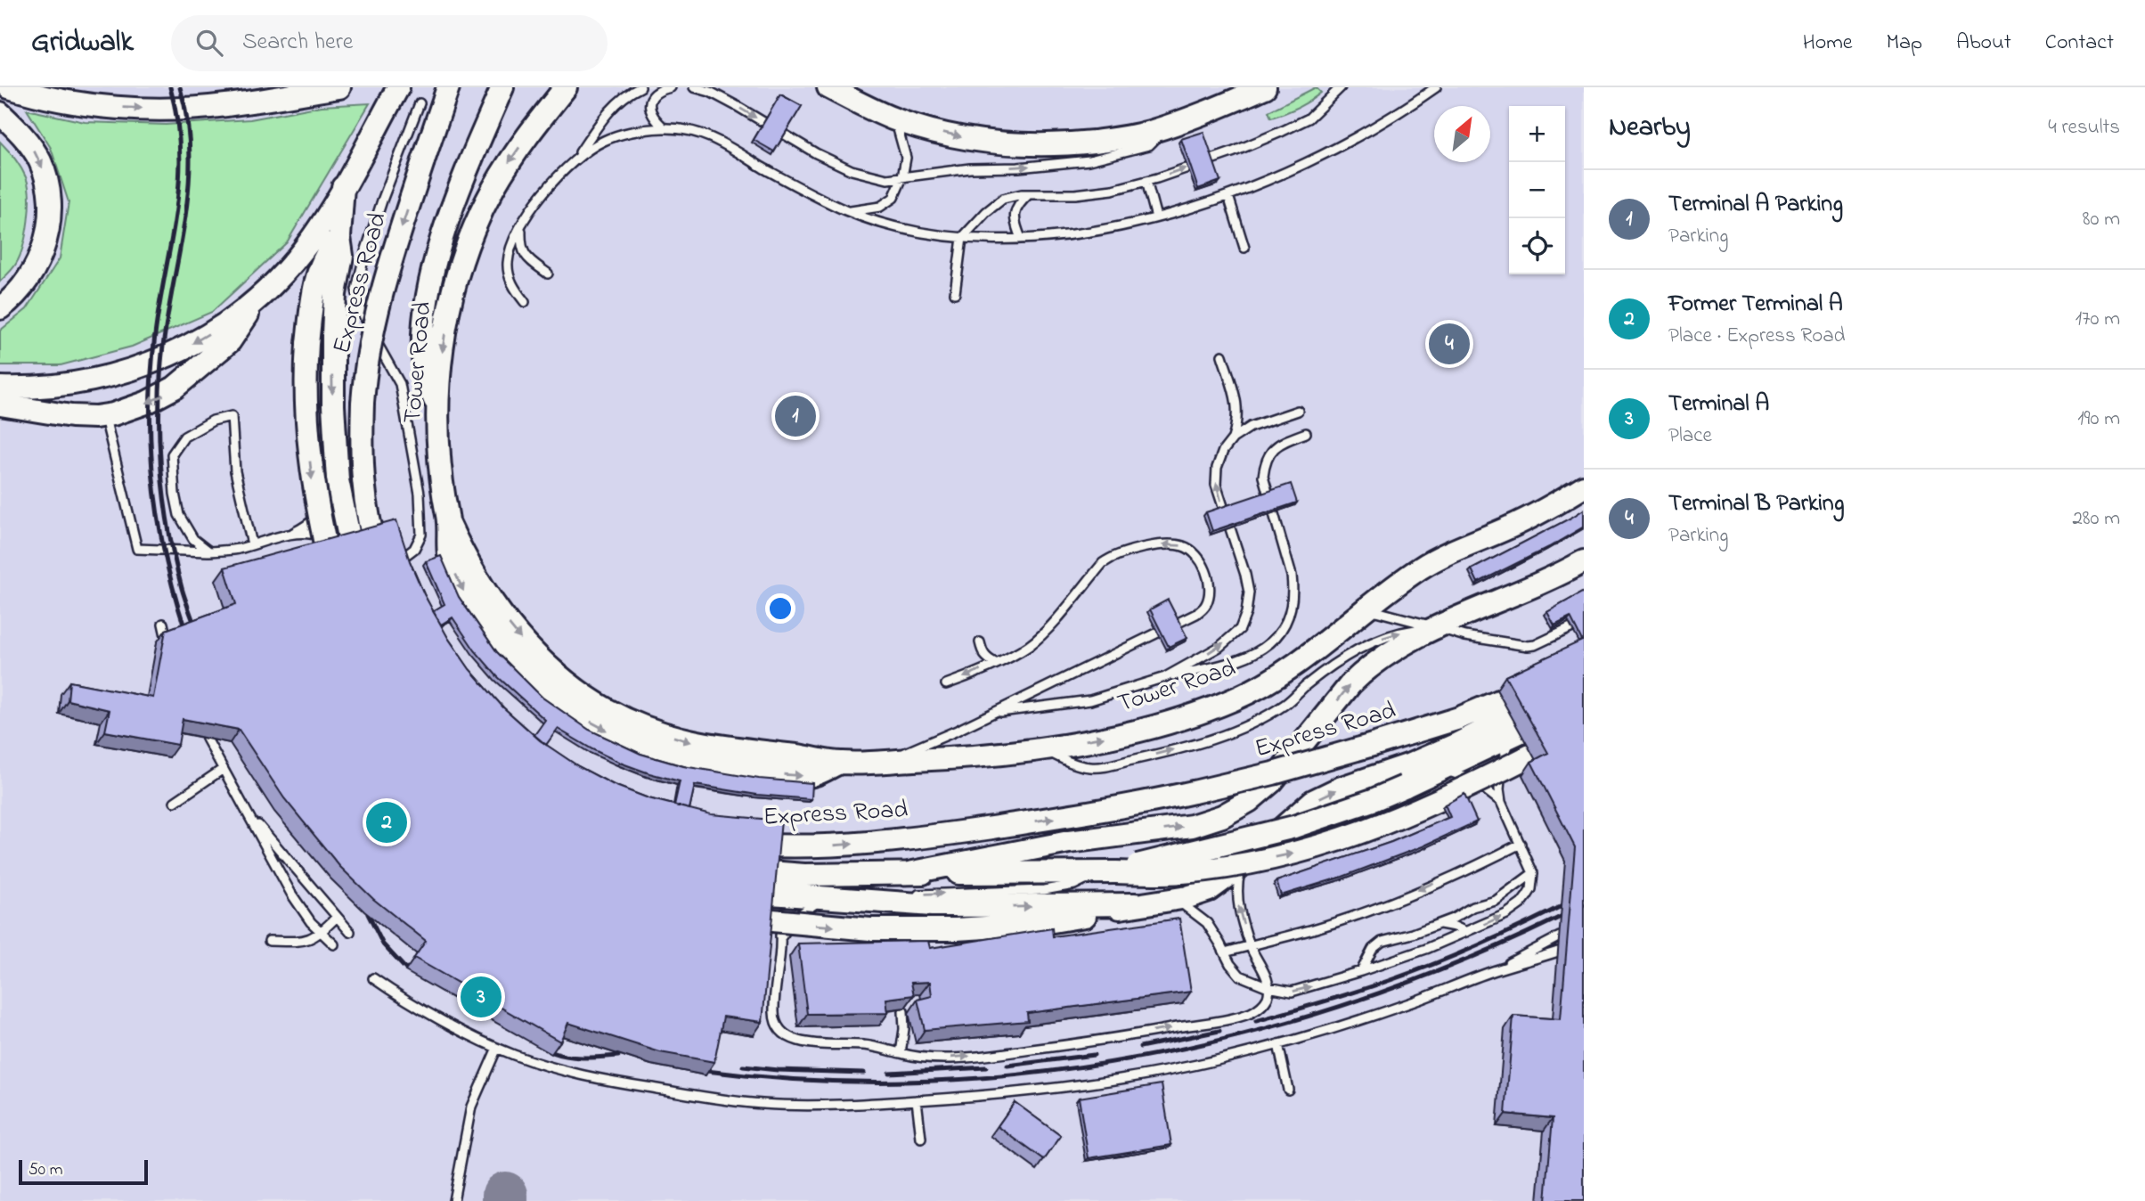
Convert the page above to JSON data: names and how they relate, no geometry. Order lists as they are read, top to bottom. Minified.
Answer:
{"streets":{"street":["Express Road","Tower Road"]},"scale_bar":"50 m","north":"top right","page":{"header":"Gridwalk","search":"Search here","nav":["Home","Map","About","Contact"],"heading":["Nearby","4 results"],"map_buttons":["+","−"],"list":[{"mark":"1","name":"Terminal A Parking","note":"Parking","value":"80 m"},{"mark":"2","name":"Former Terminal A","note":"Place · Express Road","value":"170 m"},{"mark":"3","name":"Terminal A","note":"Place","value":"190 m"},{"mark":"4","name":"Terminal B Parking","note":"Parking","value":"280 m"}],"pins":["4","1","2","3"],"scale":"50 m"}}
